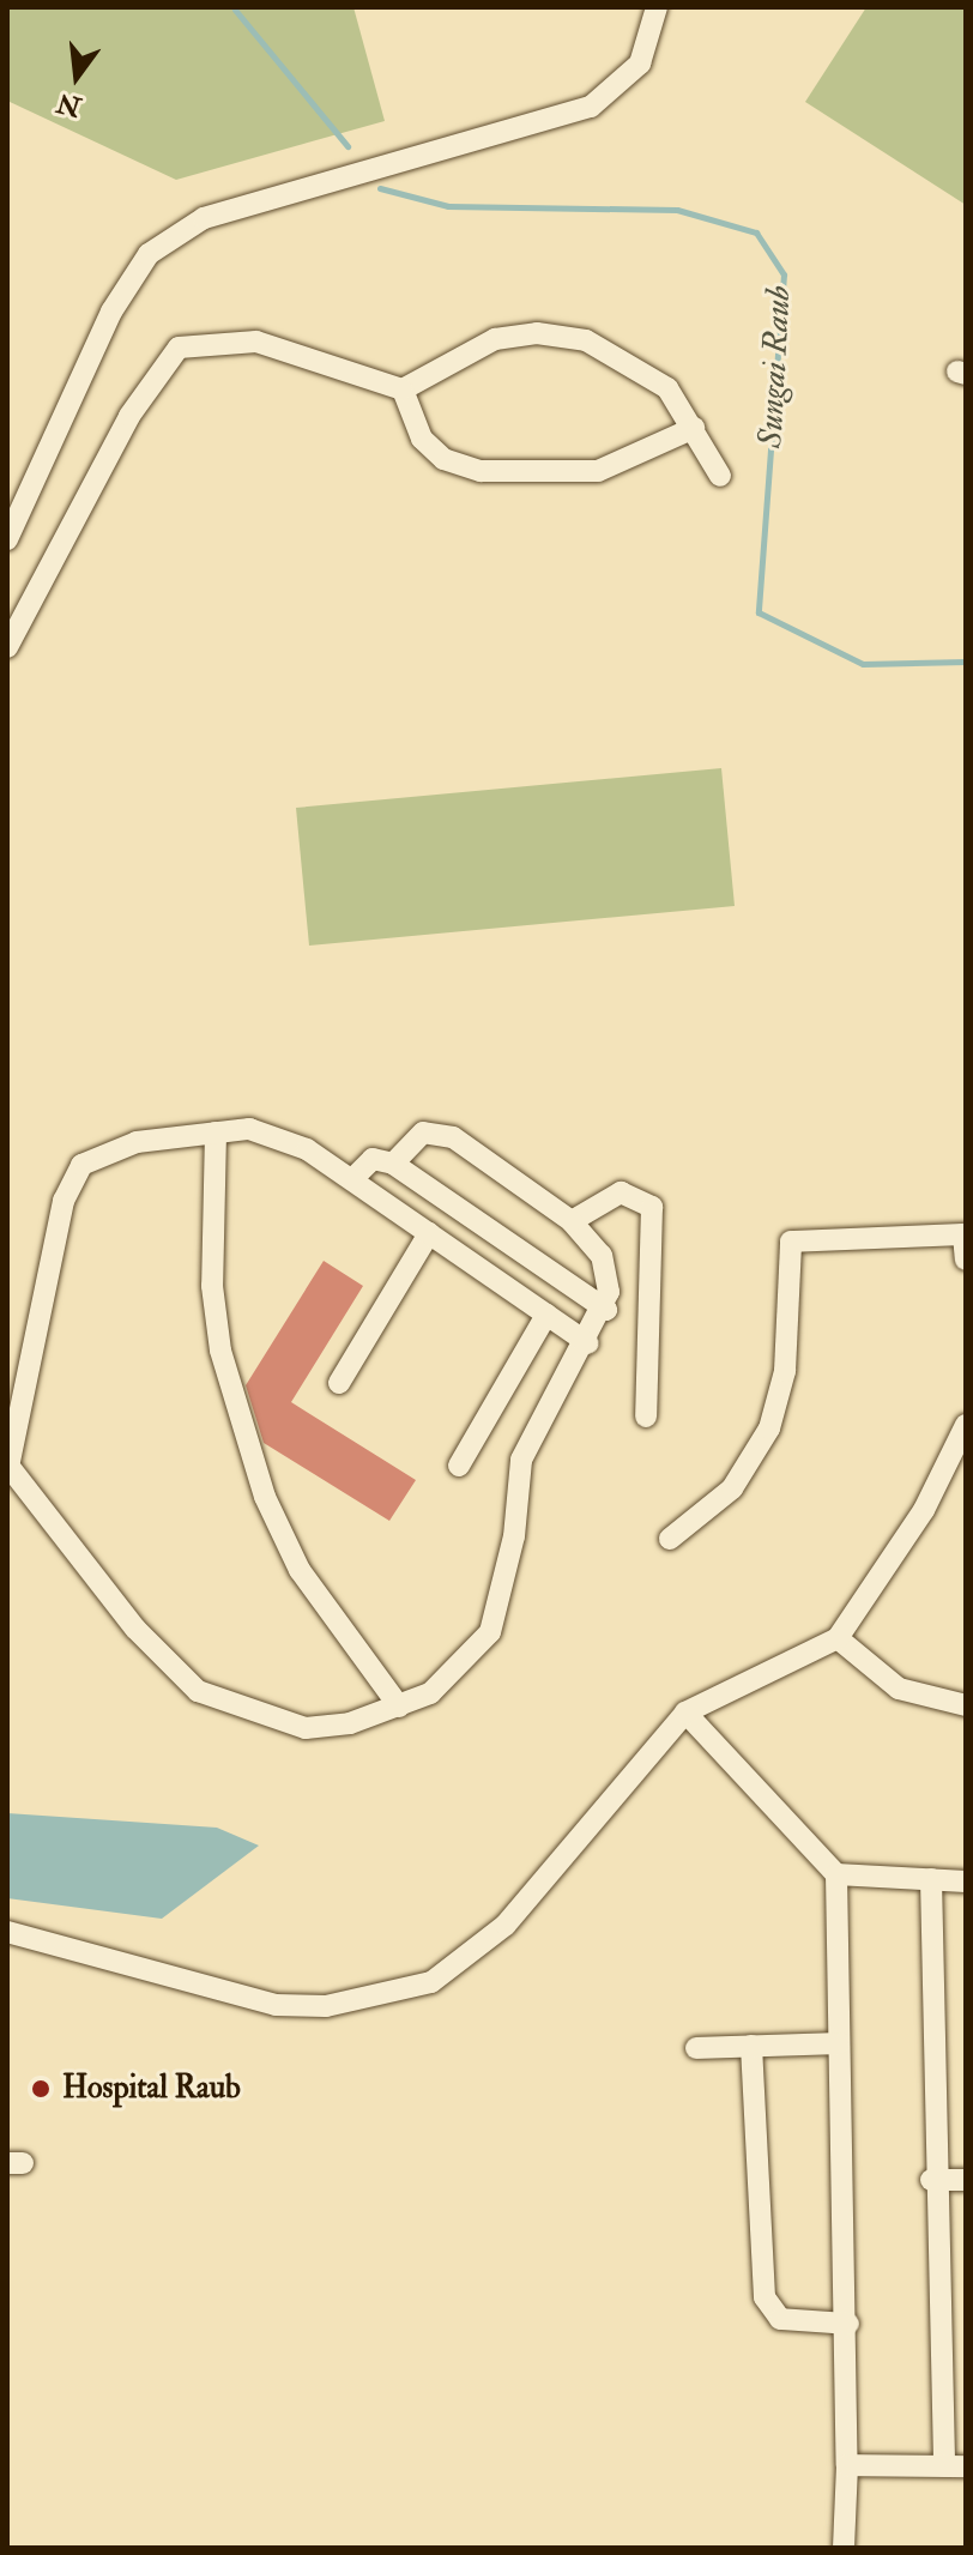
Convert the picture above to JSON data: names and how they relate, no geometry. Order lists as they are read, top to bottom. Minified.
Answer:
{"water":["Sungai Raub"],"places":["Hospital Raub"],"north":"bottom"}
